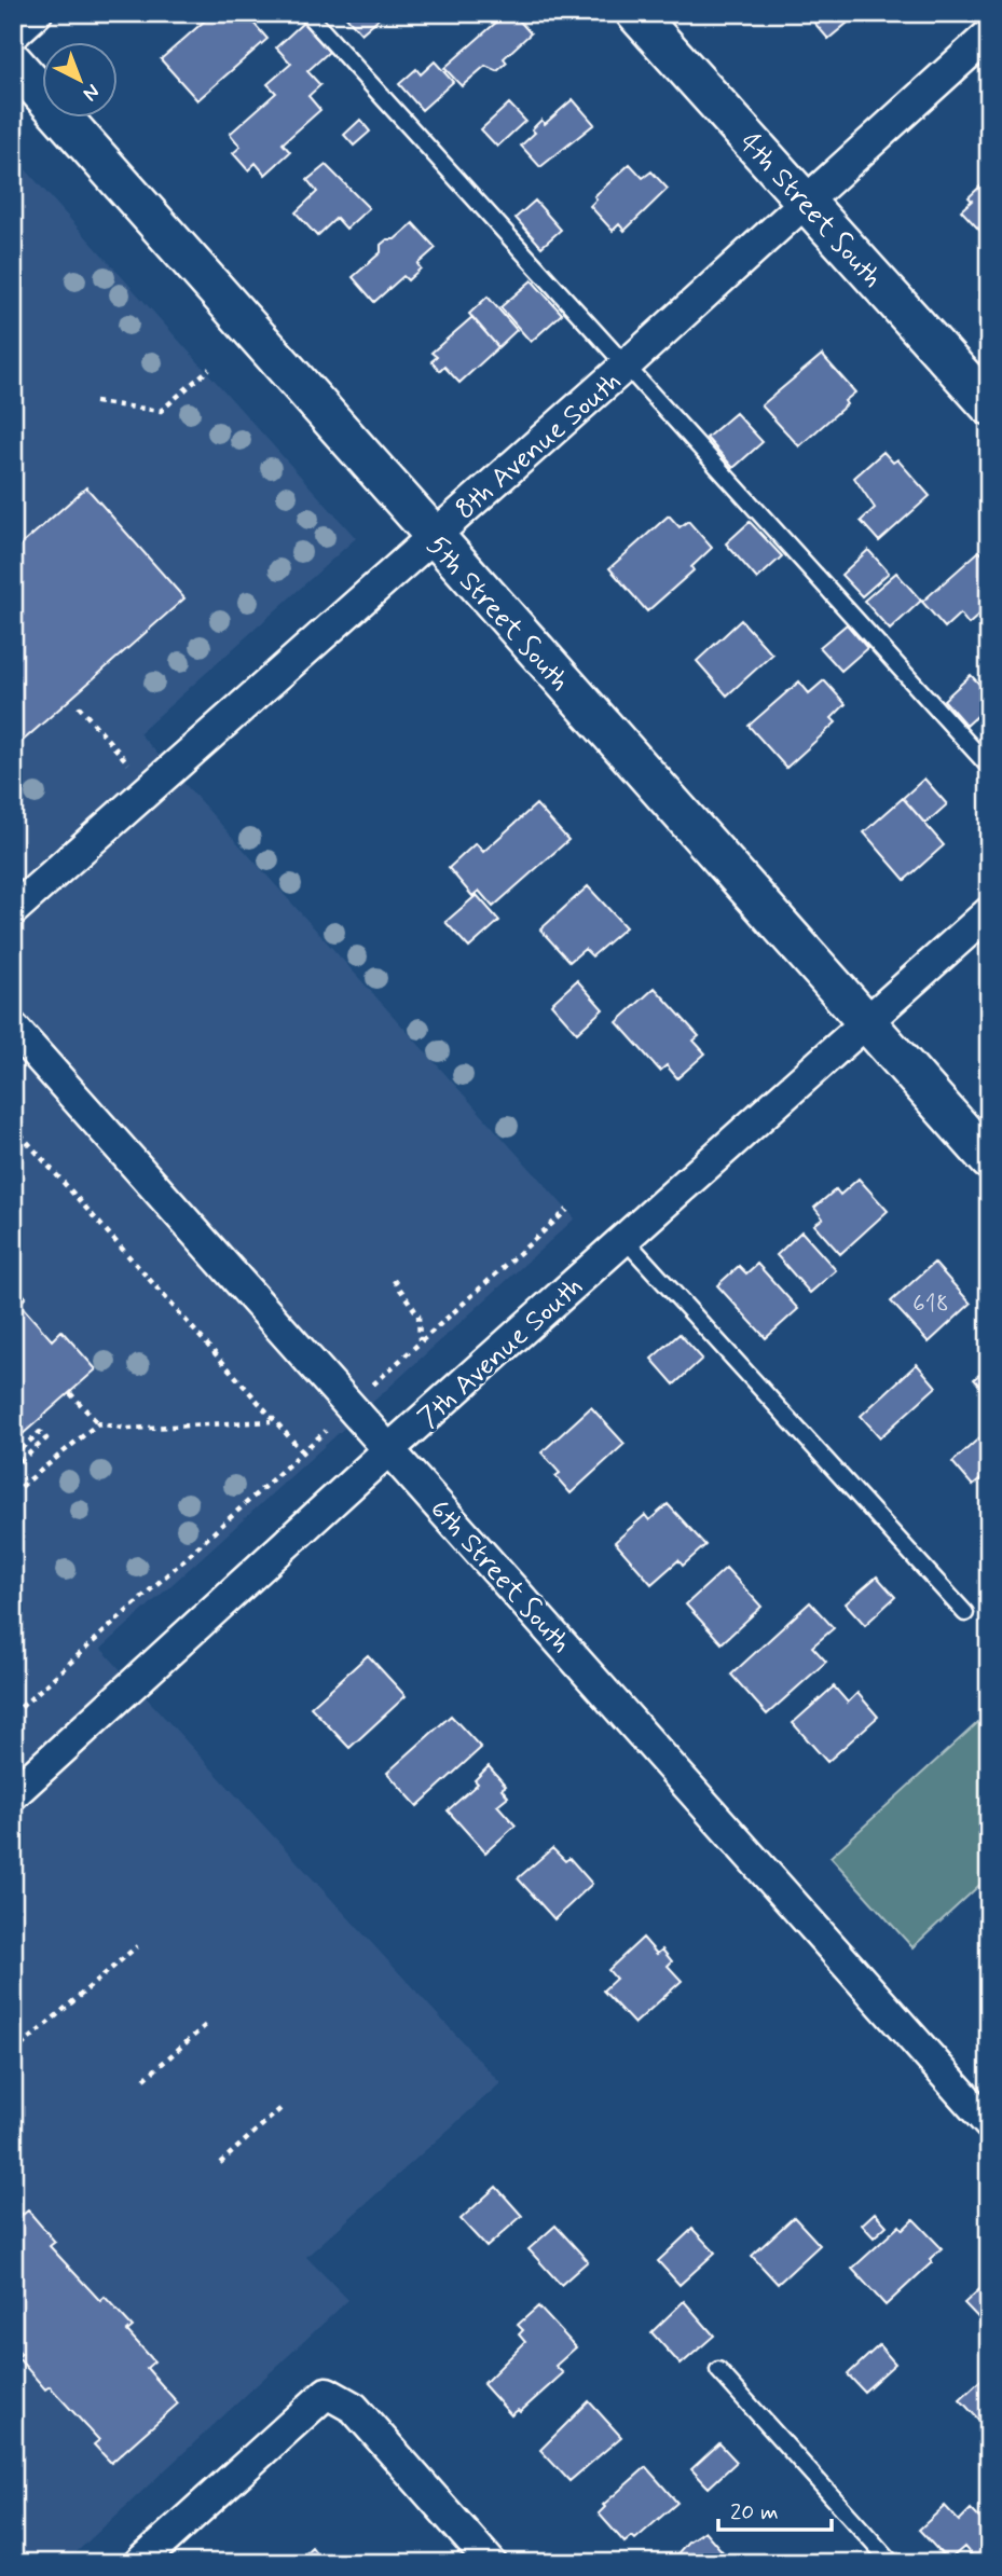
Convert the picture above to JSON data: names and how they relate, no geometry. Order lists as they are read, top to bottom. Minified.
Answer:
{"streets":{"street":["4th Street South","8th Avenue South","5th Street South","7th Avenue South","6th Street South"]},"crossings":[["4th Street South","8th Avenue South"],["8th Avenue South","5th Street South"],["5th Street South","7th Avenue South"],["7th Avenue South","6th Street South"]],"house_numbers":["618"],"scale_bar":"20 m","north":"bottom right"}
